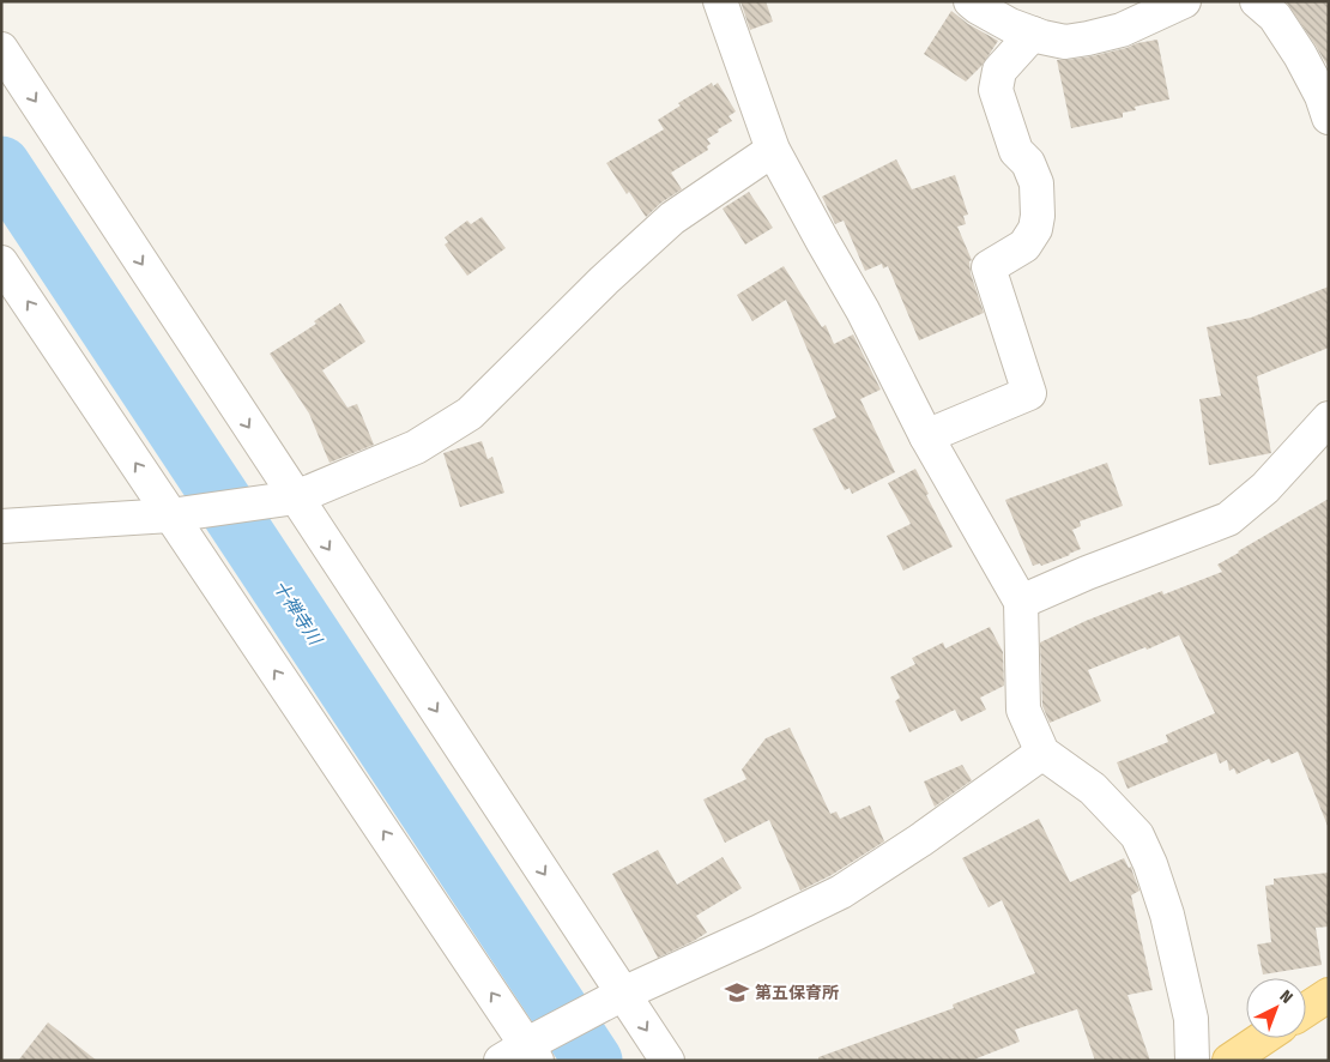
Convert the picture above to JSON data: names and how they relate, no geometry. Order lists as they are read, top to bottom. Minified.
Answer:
{"water":["十禅寺川"],"places":{"school or university":["第五保育所"]},"north":"top right"}
